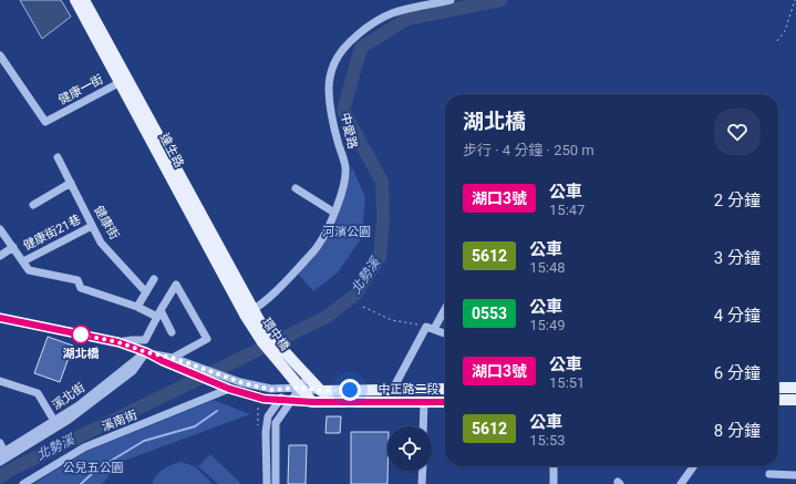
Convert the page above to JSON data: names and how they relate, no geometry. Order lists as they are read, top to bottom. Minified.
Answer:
{"streets":{"main road":["達生路","環中橋","中正路二段"],"street":["健康一街","中愛路","健康街","健康街21巷","溪北街","溪南街"]},"crossings":[["健康一街","達生路"],["中愛路","達生路"],["中愛路","環中橋"],["達生路","環中橋"],["健康街","健康街21巷"]],"water":["北勢溪"],"parks":["河濱公園","公兒五公園"],"places":["湖北橋"],"lines":["bus line 湖口3號"],"page":{"heading":["湖北橋","步行 · 4 分鐘 · 250 m"],"list":[{"mark":"湖口3號","name":"公車","note":"15:47","value":"2 分鐘"},{"mark":"5612","name":"公車","note":"15:48","value":"3 分鐘"},{"mark":"0553","name":"公車","note":"15:49","value":"4 分鐘"},{"mark":"湖口3號","name":"公車","note":"15:51","value":"6 分鐘"},{"mark":"5612","name":"公車","note":"15:53","value":"8 分鐘"}]}}
